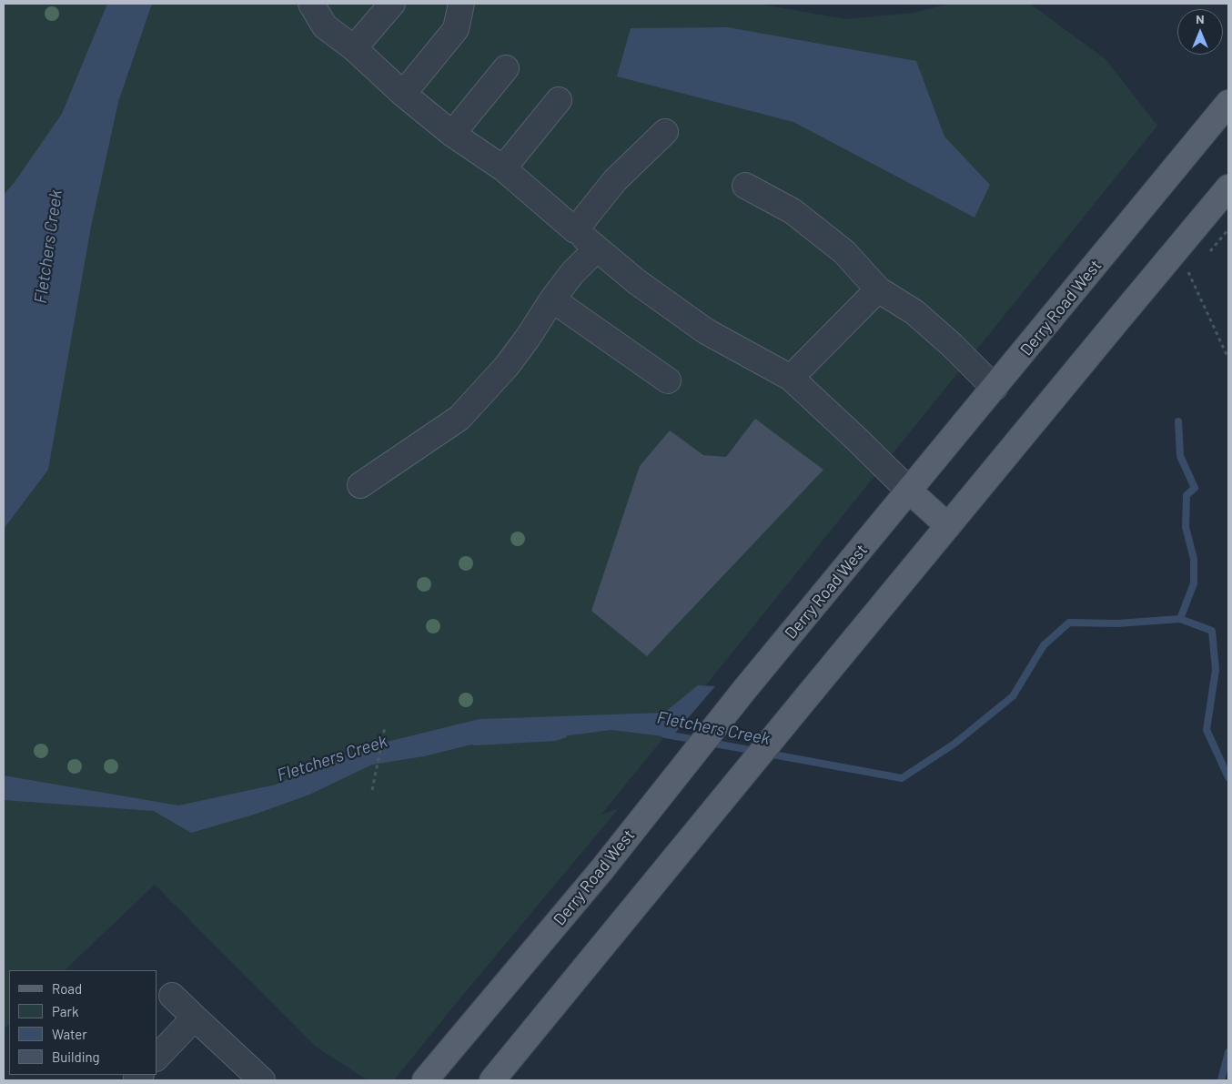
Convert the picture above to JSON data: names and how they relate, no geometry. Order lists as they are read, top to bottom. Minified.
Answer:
{"streets":{"main road":["Derry Road West"]},"water":["Fletchers Creek"],"legend":["Road","Park","Water","Building"],"north":"top"}
